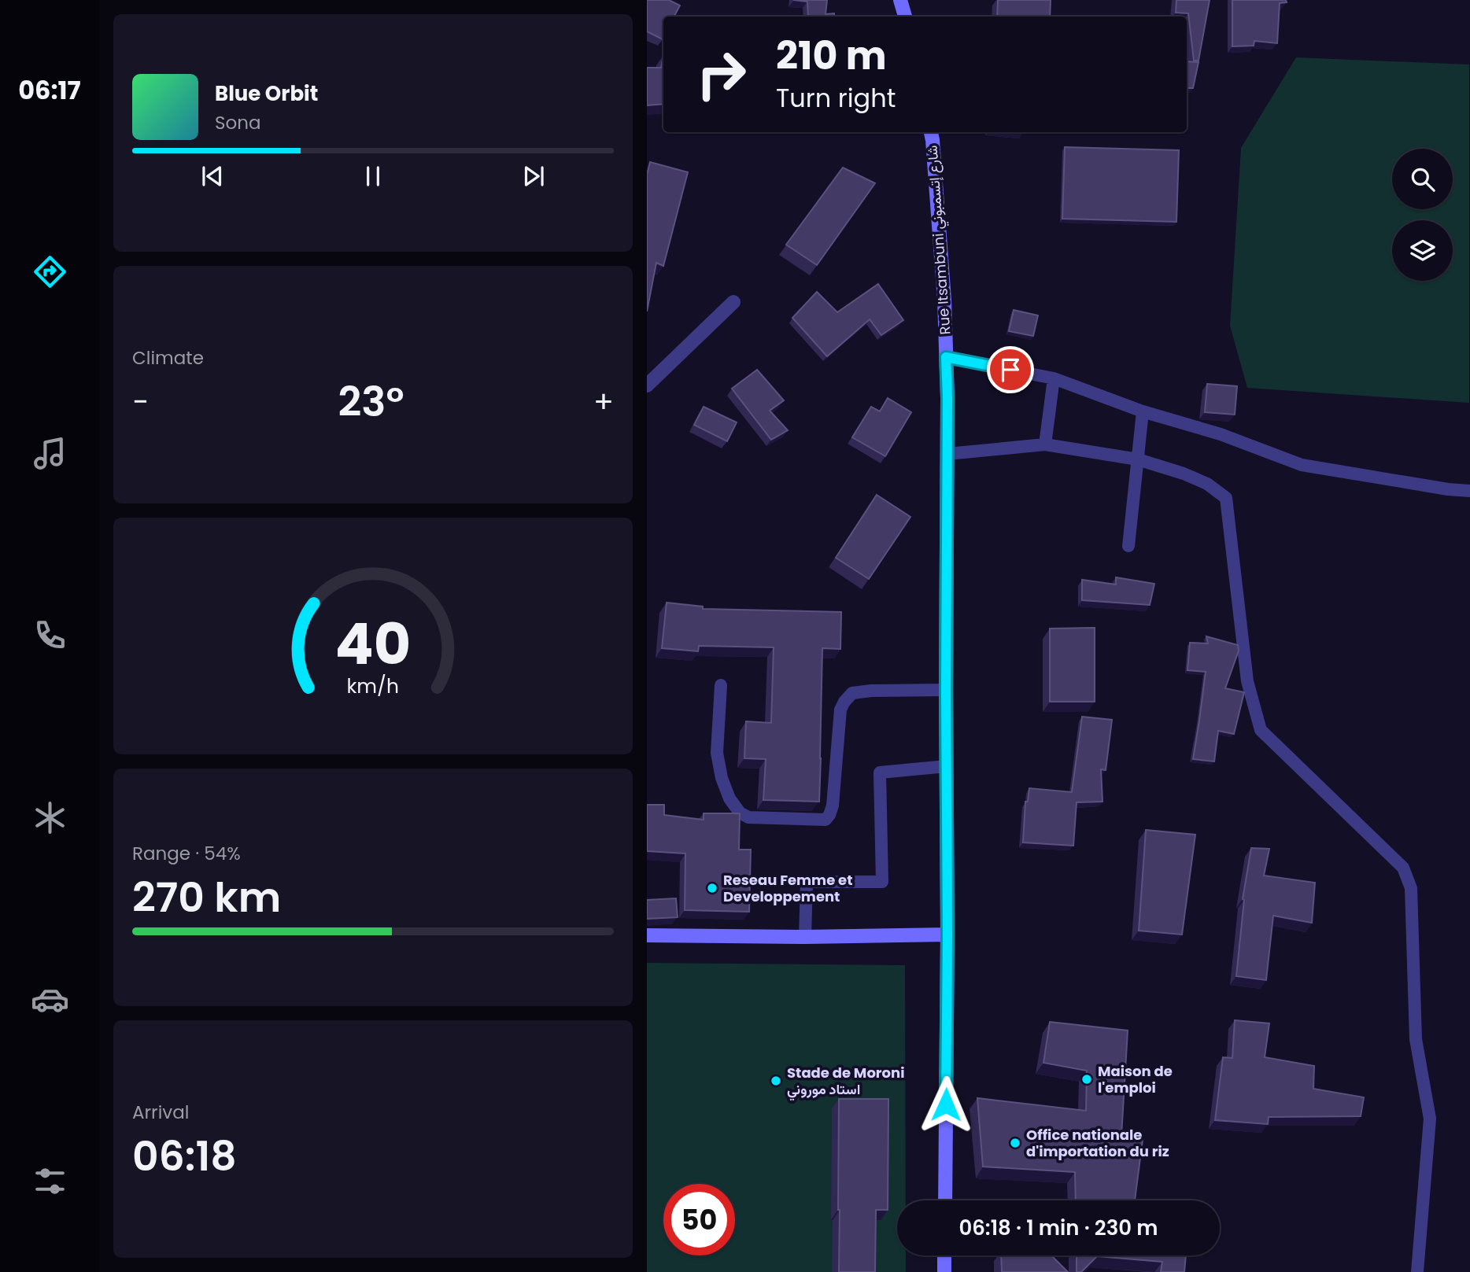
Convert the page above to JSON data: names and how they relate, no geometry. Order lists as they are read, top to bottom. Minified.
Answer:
{"streets":{"main road":["Rue Itsambuni شارع إتسمبوني"]},"places":["Reseau Femme et Developpement","Maison de l'emploi","Stade de Moroni استاد موروني","Office nationale d'importation du riz"],"page":{"tabs":"06:17","turn":["210 m","Turn right"],"song":["Blue Orbit","Sona"],"tile":["Climate",["Range · 54%","270 km"],["Arrival","06:18"]],"heat":["−","23°","+"],"limit":"50","trip":"06:18 · 1 min · 230 m","gauge":["40","km/h"]}}
